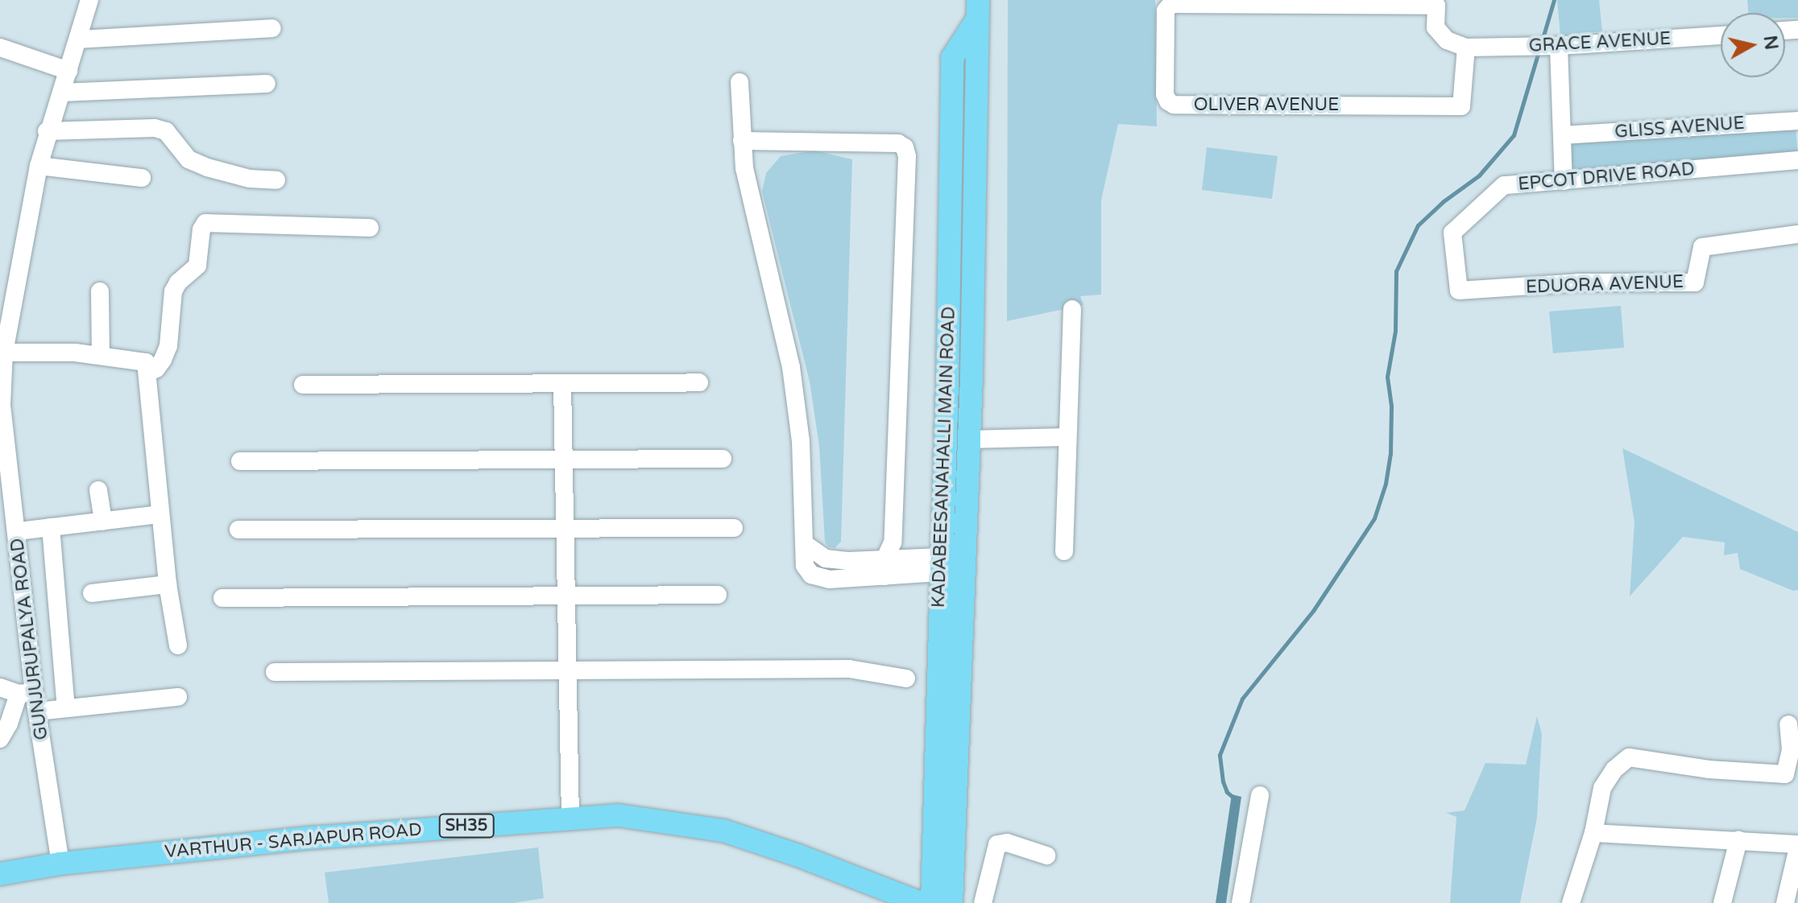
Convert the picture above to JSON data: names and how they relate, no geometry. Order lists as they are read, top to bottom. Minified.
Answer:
{"streets":{"main road":["KADABEESANAHALLI MAIN ROAD","SH35","VARTHUR - SARJAPUR ROAD"],"street":["GRACE AVENUE","OLIVER AVENUE","GLISS AVENUE","EPCOT DRIVE ROAD","EDUORA AVENUE","GUNJURUPALYA ROAD"]},"crossings":[["GRACE AVENUE","OLIVER AVENUE"],["EPCOT DRIVE ROAD","EDUORA AVENUE"],["GUNJURUPALYA ROAD","VARTHUR - SARJAPUR ROAD"]],"north":"right"}
